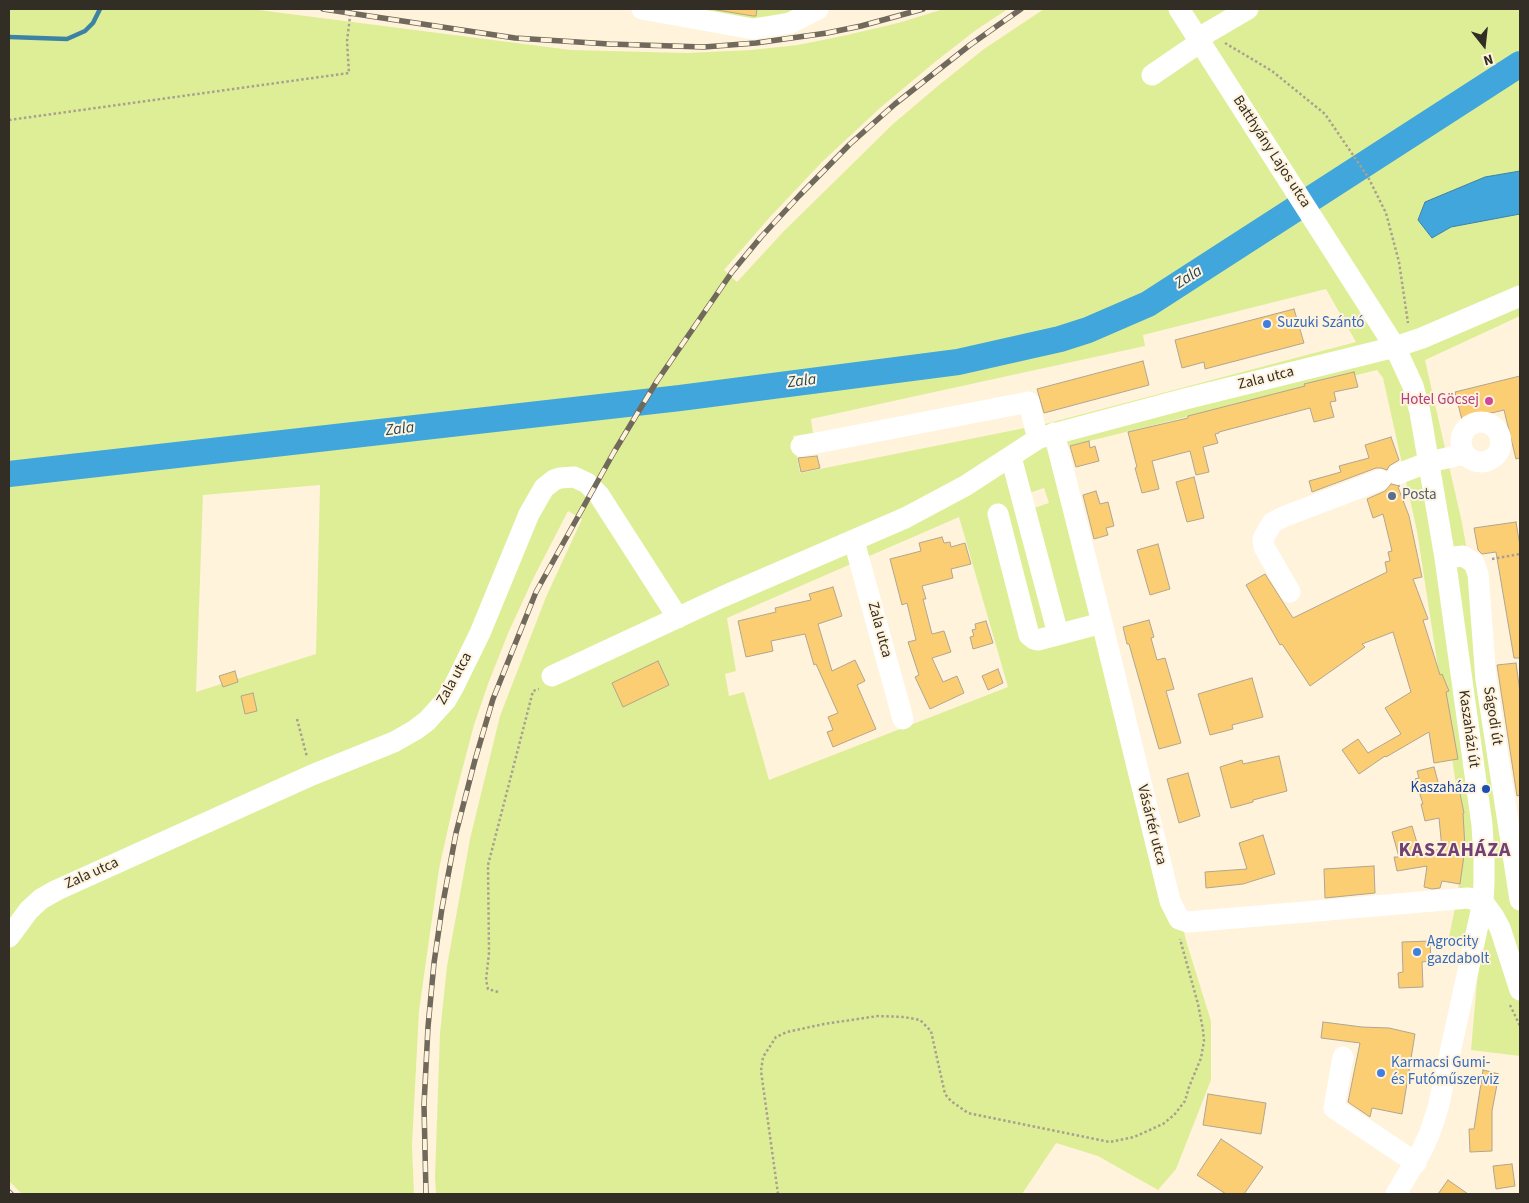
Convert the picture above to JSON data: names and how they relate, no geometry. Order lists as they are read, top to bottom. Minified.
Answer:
{"streets":{"street":["Batthyány Lajos utca","Zala utca","Ságodi út","Kaszaházi út","Vásártér utca"]},"crossings":[["Batthyány Lajos utca","Kaszaházi út"],["Zala utca","Kaszaházi út"],["Zala utca","Vásártér utca"]],"districts":["KASZAHÁZA"],"water":["Zala"],"places":["Suzuki Szántó","Hotel Göcsej","Posta","Kaszaháza","Agrocity gazdabolt","Karmacsi Gumi- és Futóműszerviz"],"north":"bottom"}
